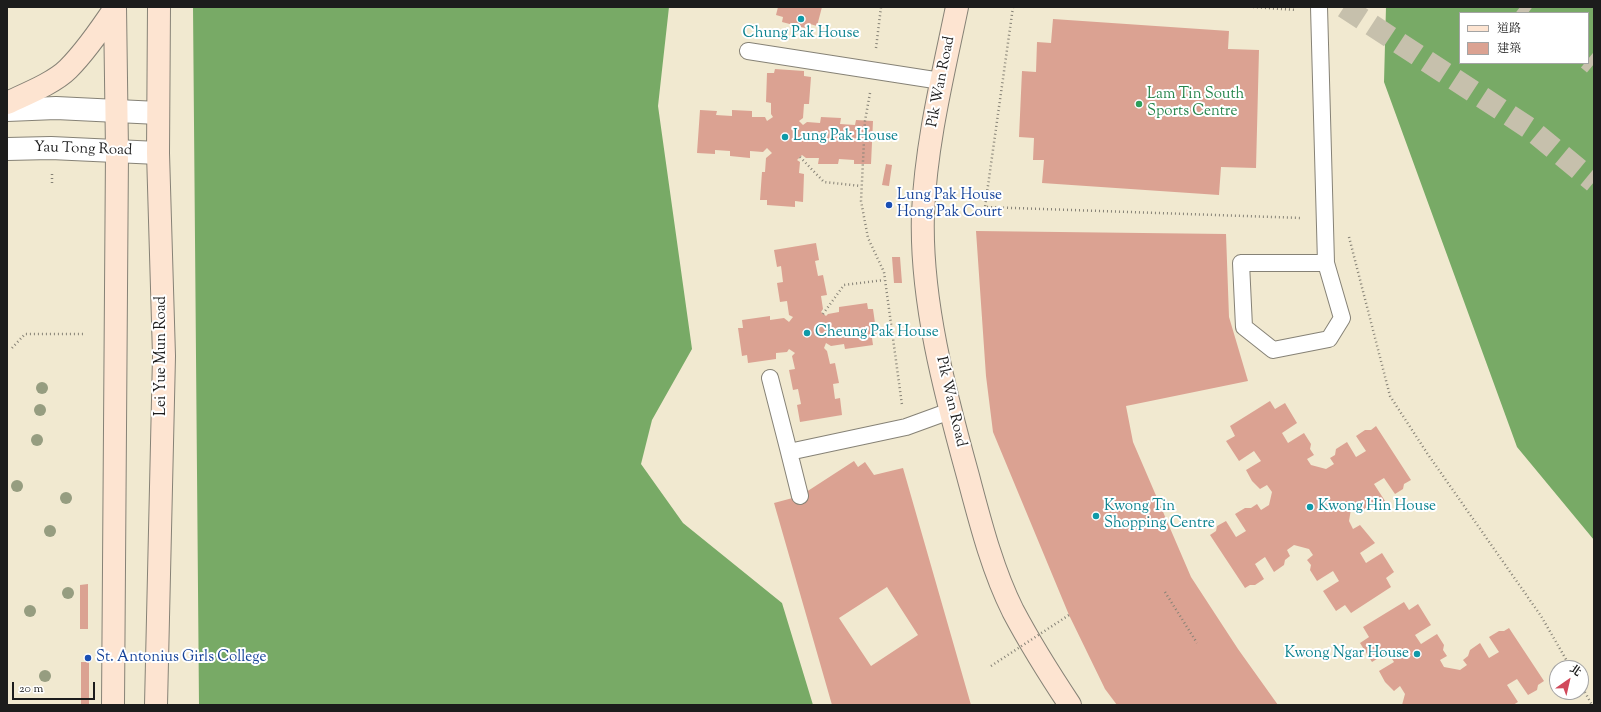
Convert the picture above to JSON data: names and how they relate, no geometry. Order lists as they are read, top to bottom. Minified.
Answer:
{"streets":{"main road":["Pik Wan Road","Lei Yue Mun Road"],"street":["Yau Tong Road"]},"crossings":[["Yau Tong Road","Lei Yue Mun Road"]],"places":["Chung Pak House","Lam Tin South Sports Centre","Lung Pak House","Lung Pak House Hong Pak Court","Cheung Pak House","Kwong Hin House","Kwong Tin Shopping Centre","Kwong Ngar House","St. Antonius Girls College"],"legend":["道路","建築"],"scale_bar":"20 m","north":"top right"}
